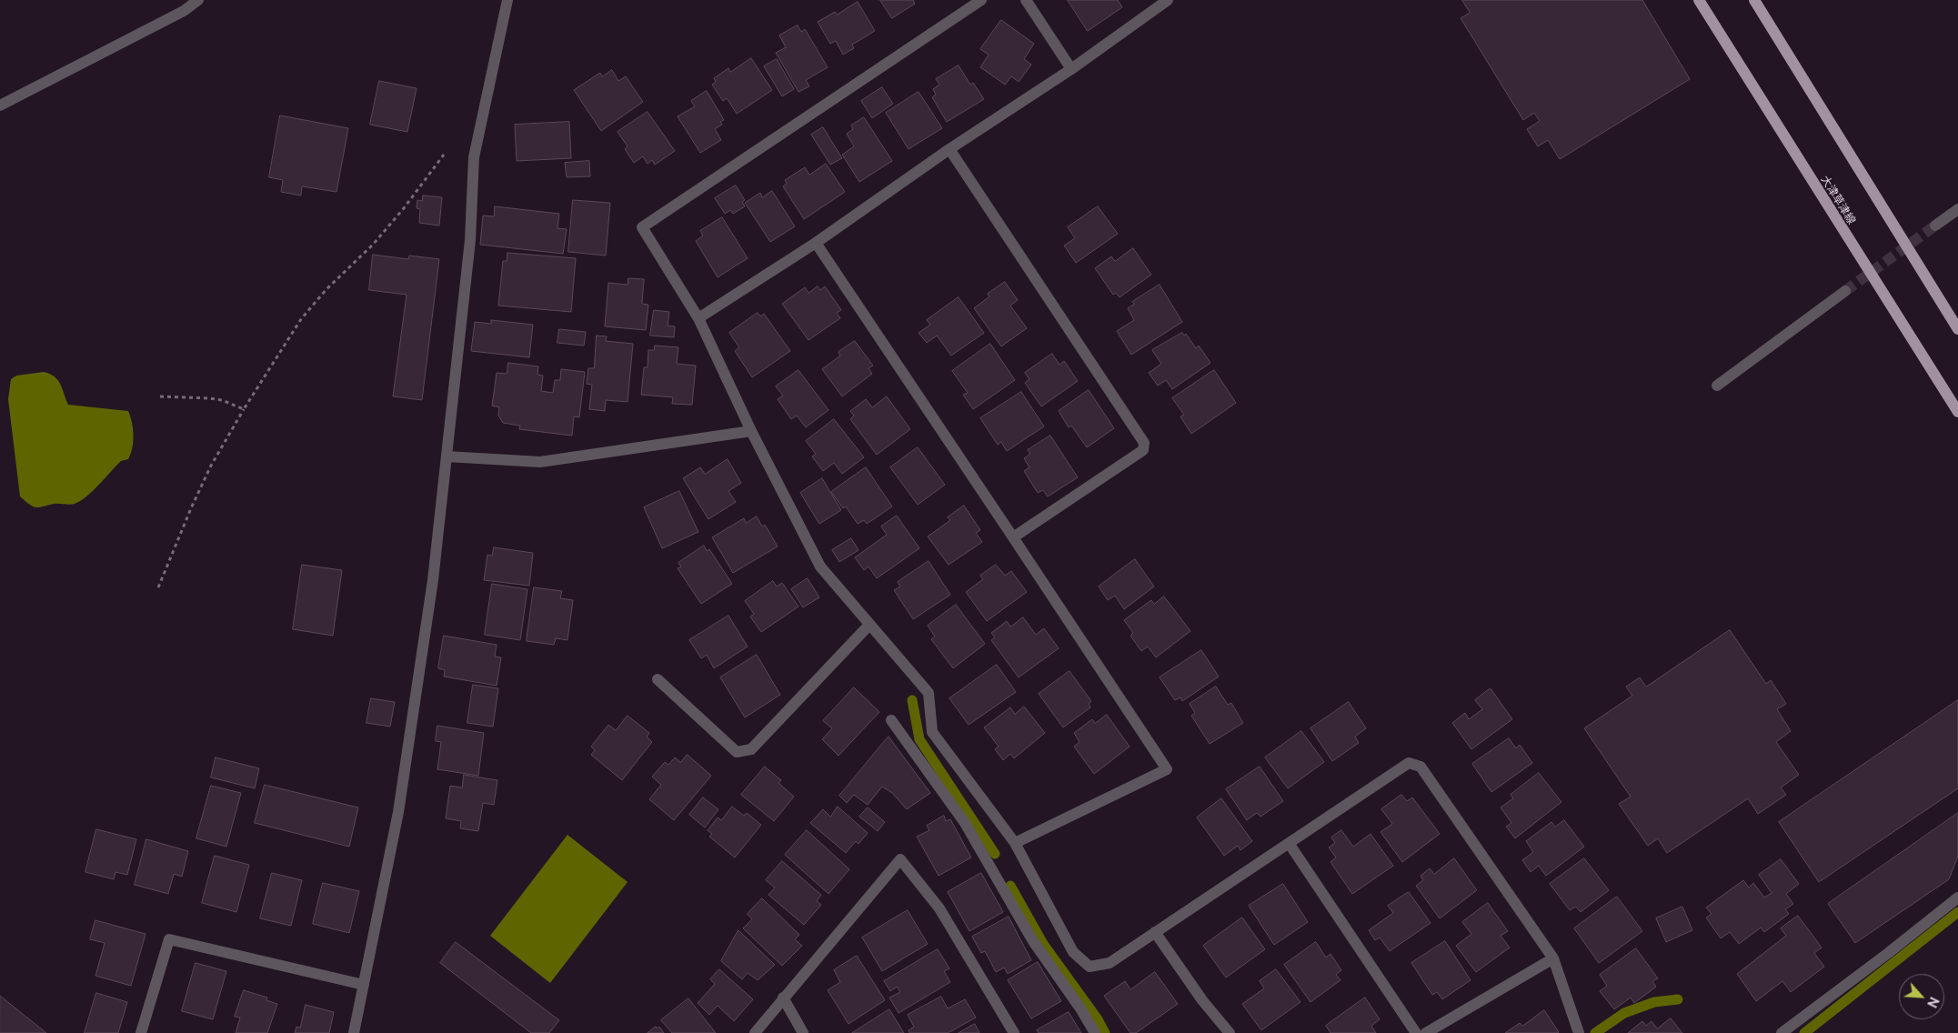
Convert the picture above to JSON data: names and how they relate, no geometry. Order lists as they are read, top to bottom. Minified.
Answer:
{"streets":{"main road":["大津草津線"]},"north":"bottom right"}
